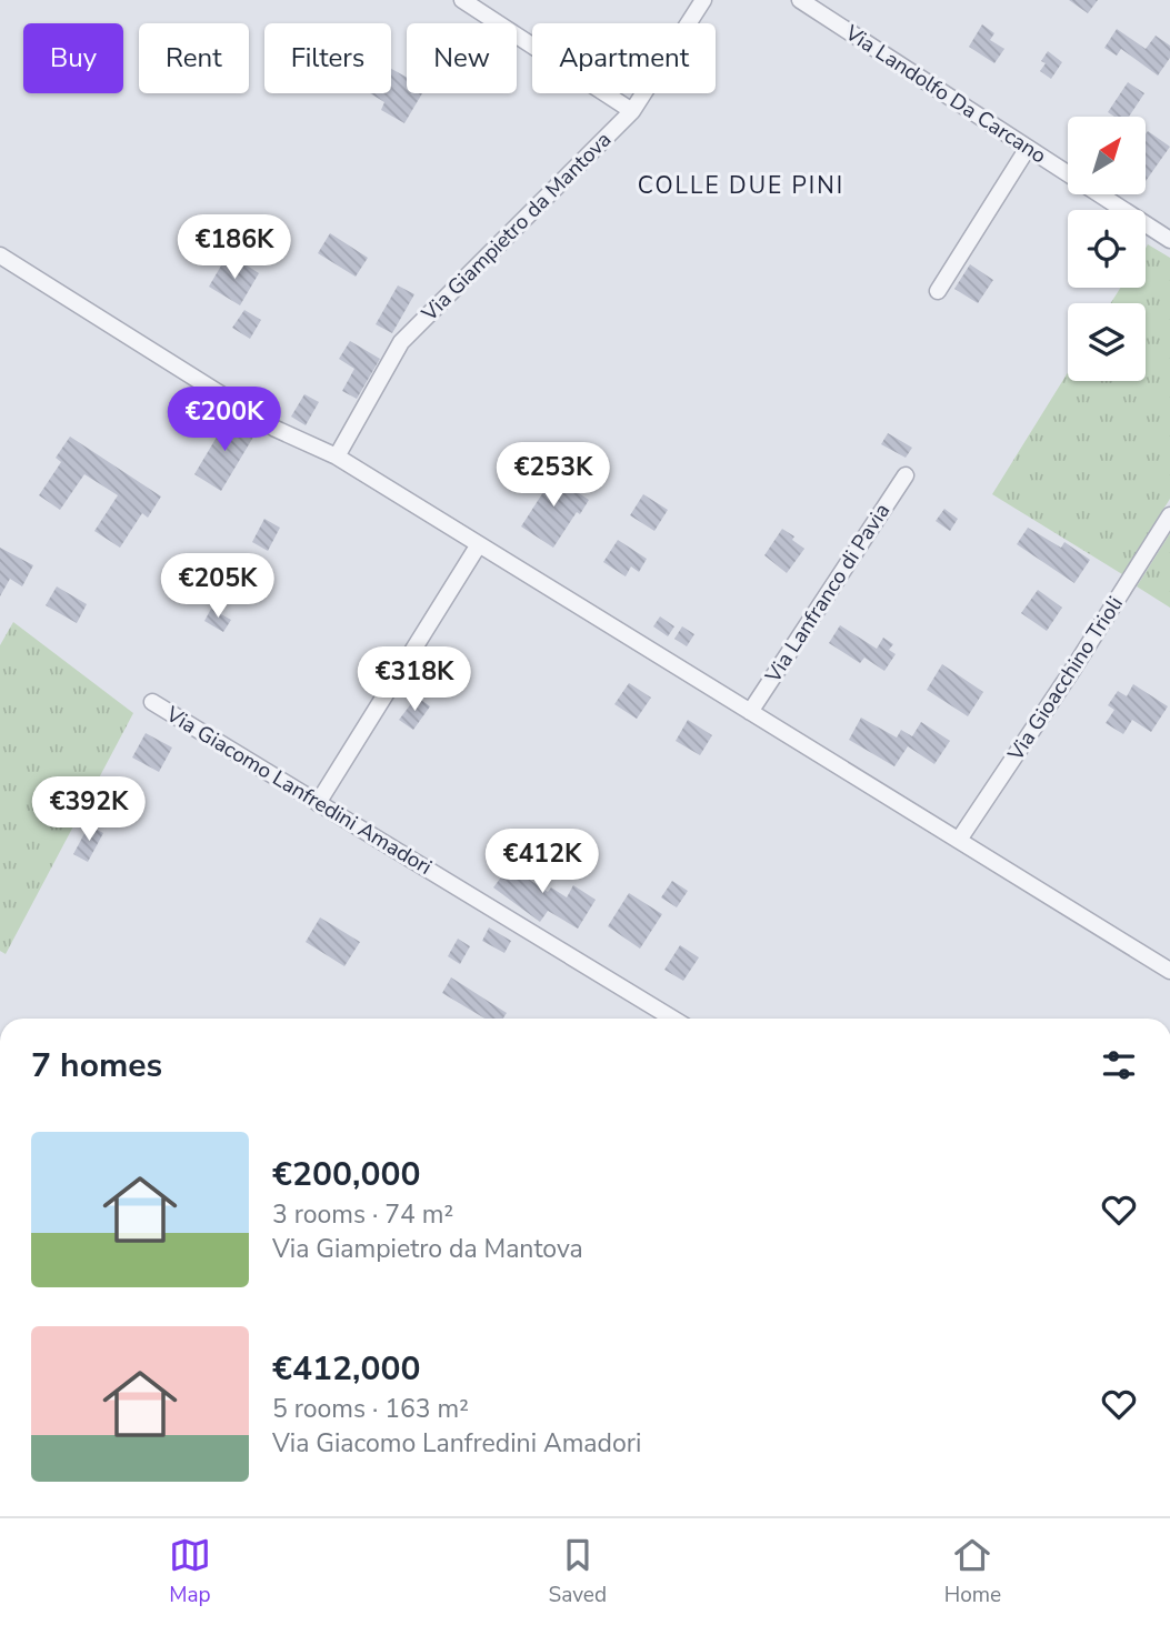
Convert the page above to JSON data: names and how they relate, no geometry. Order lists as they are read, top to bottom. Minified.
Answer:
{"streets":{"street":["Via Landolfo Da Carcano","Via Giampietro da Mantova","Via Lanfranco di Pavia","Via Gioacchino Trioli","Via Giacomo Lanfredini Amadori"]},"districts":["COLLE DUE PINI"],"north":"top right","page":{"chip":["Buy","Rent","Filters","New","Apartment"],"price":["€186K","€200K","€253K","€205K","€318K","€392K","€412K"],"heading":"7 homes","list":[{"name":"€200,000","note":"3 rooms · 74 m² · Via Giampietro da Mantova"},{"name":"€412,000","note":"5 rooms · 163 m² · Via Giacomo Lanfredini Amadori"}],"tabs":["Map","Saved","Home"]}}
